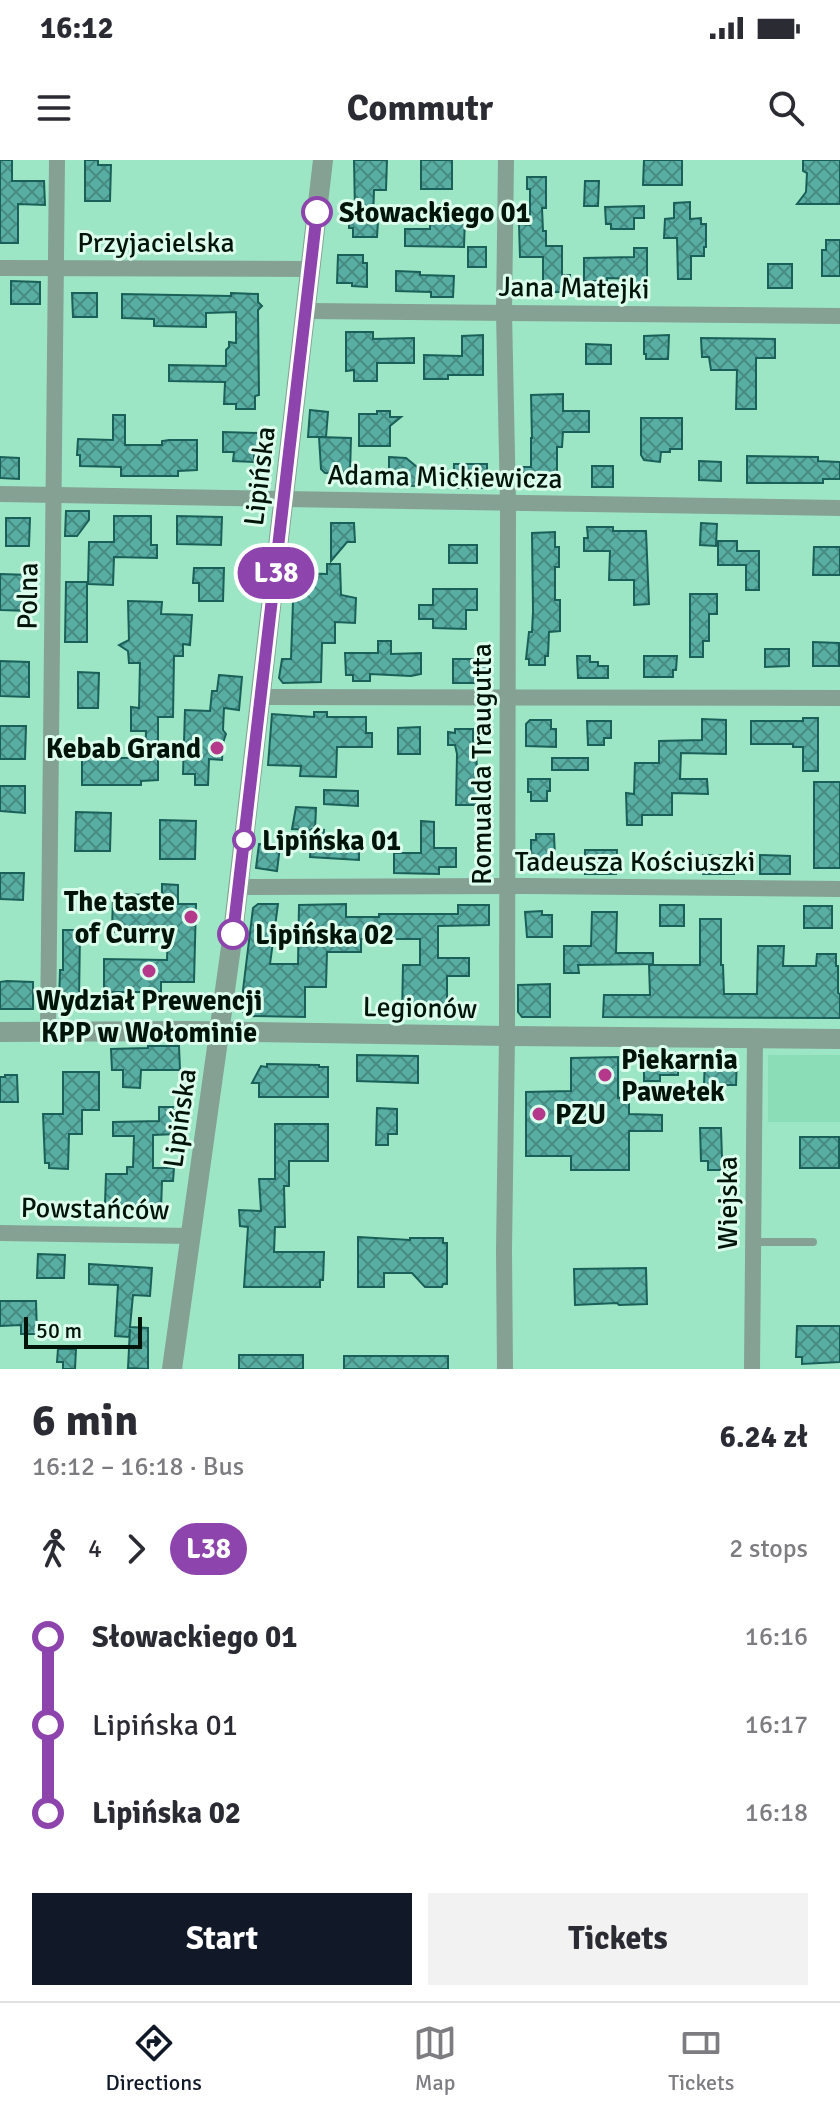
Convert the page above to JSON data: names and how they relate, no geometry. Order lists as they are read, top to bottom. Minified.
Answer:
{"streets":{"street":["Przyjacielska","Jana Matejki","Lipińska","Adama Mickiewicza","Polna","Romualda Traugutta","Tadeusza Kościuszki","Legionów","Wiejska","Powstańców"]},"crossings":[["Przyjacielska","Lipińska"],["Przyjacielska","Polna"],["Jana Matejki","Lipińska"],["Jana Matejki","Romualda Traugutta"],["Lipińska","Adama Mickiewicza"],["Lipińska","Tadeusza Kościuszki"],["Lipińska","Legionów"],["Lipińska","Powstańców"],["Adama Mickiewicza","Polna"],["Adama Mickiewicza","Romualda Traugutta"],["Polna","Legionów"],["Romualda Traugutta","Tadeusza Kościuszki"],["Romualda Traugutta","Legionów"],["Legionów","Wiejska"]],"places":["Słowackiego 01","Kebab Grand","Lipińska 01","The taste of Curry","Lipińska 02","Wydział Prewencji KPP w Wołominie","Piekarnia Pawełek","PZU"],"lines":["bus line L38"],"scale_bar":"50 m","page":{"status":"16:12","header":"Commutr","on_map":"L38","scale":"50 m","heading":["6 min","16:12 – 16:18 · Bus","6.24 zł"],"legs":["4","L38","2 stops"],"list":[{"name":"Słowackiego 01","value":"16:16"},{"name":"Lipińska 01","value":"16:17"},{"name":"Lipińska 02","value":"16:18"}],"buttons":["Start","Tickets"],"tabs":["Directions","Map","Tickets"]}}
